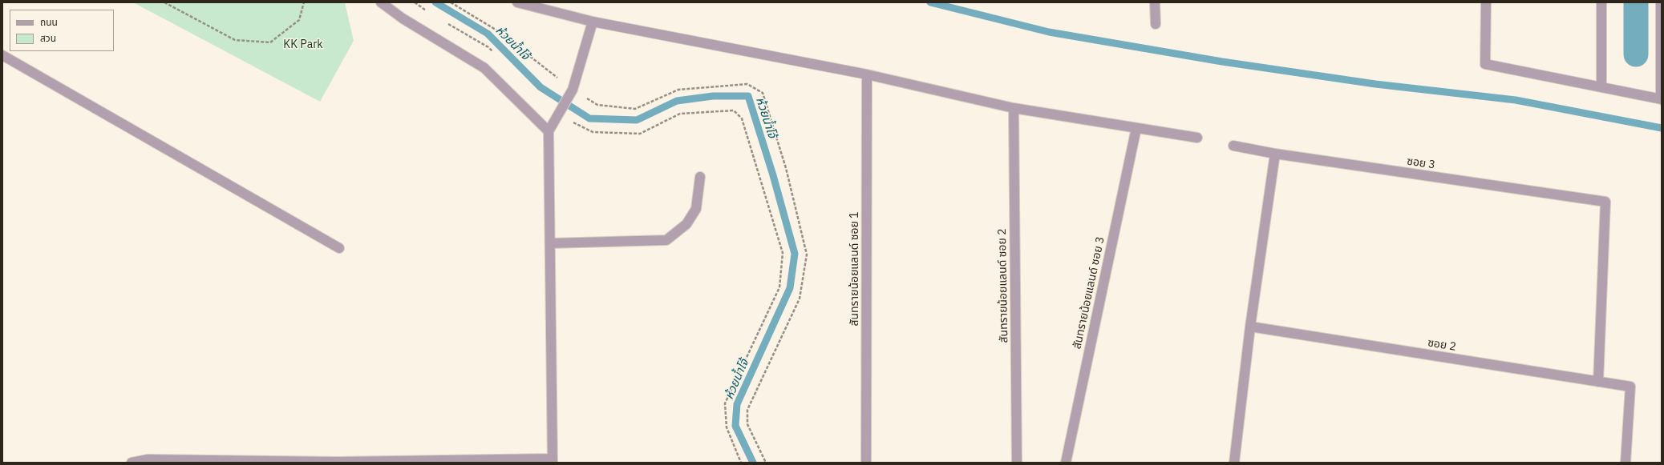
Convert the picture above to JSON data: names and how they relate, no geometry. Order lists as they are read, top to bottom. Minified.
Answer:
{"streets":{"street":["ซอย 3","สันทรายน้อยแลนด์ ซอย 1","สันทรายน้อยแลนด์ ซอย 2","สันทรายน้อยแลนด์ ซอย 3","ซอย 2"]},"crossings":[["ซอย 3","ซอย 2"]],"water":["ห้วยน้ำโจ้"],"parks":["KK Park"],"legend":["ถนน","สวน"]}
